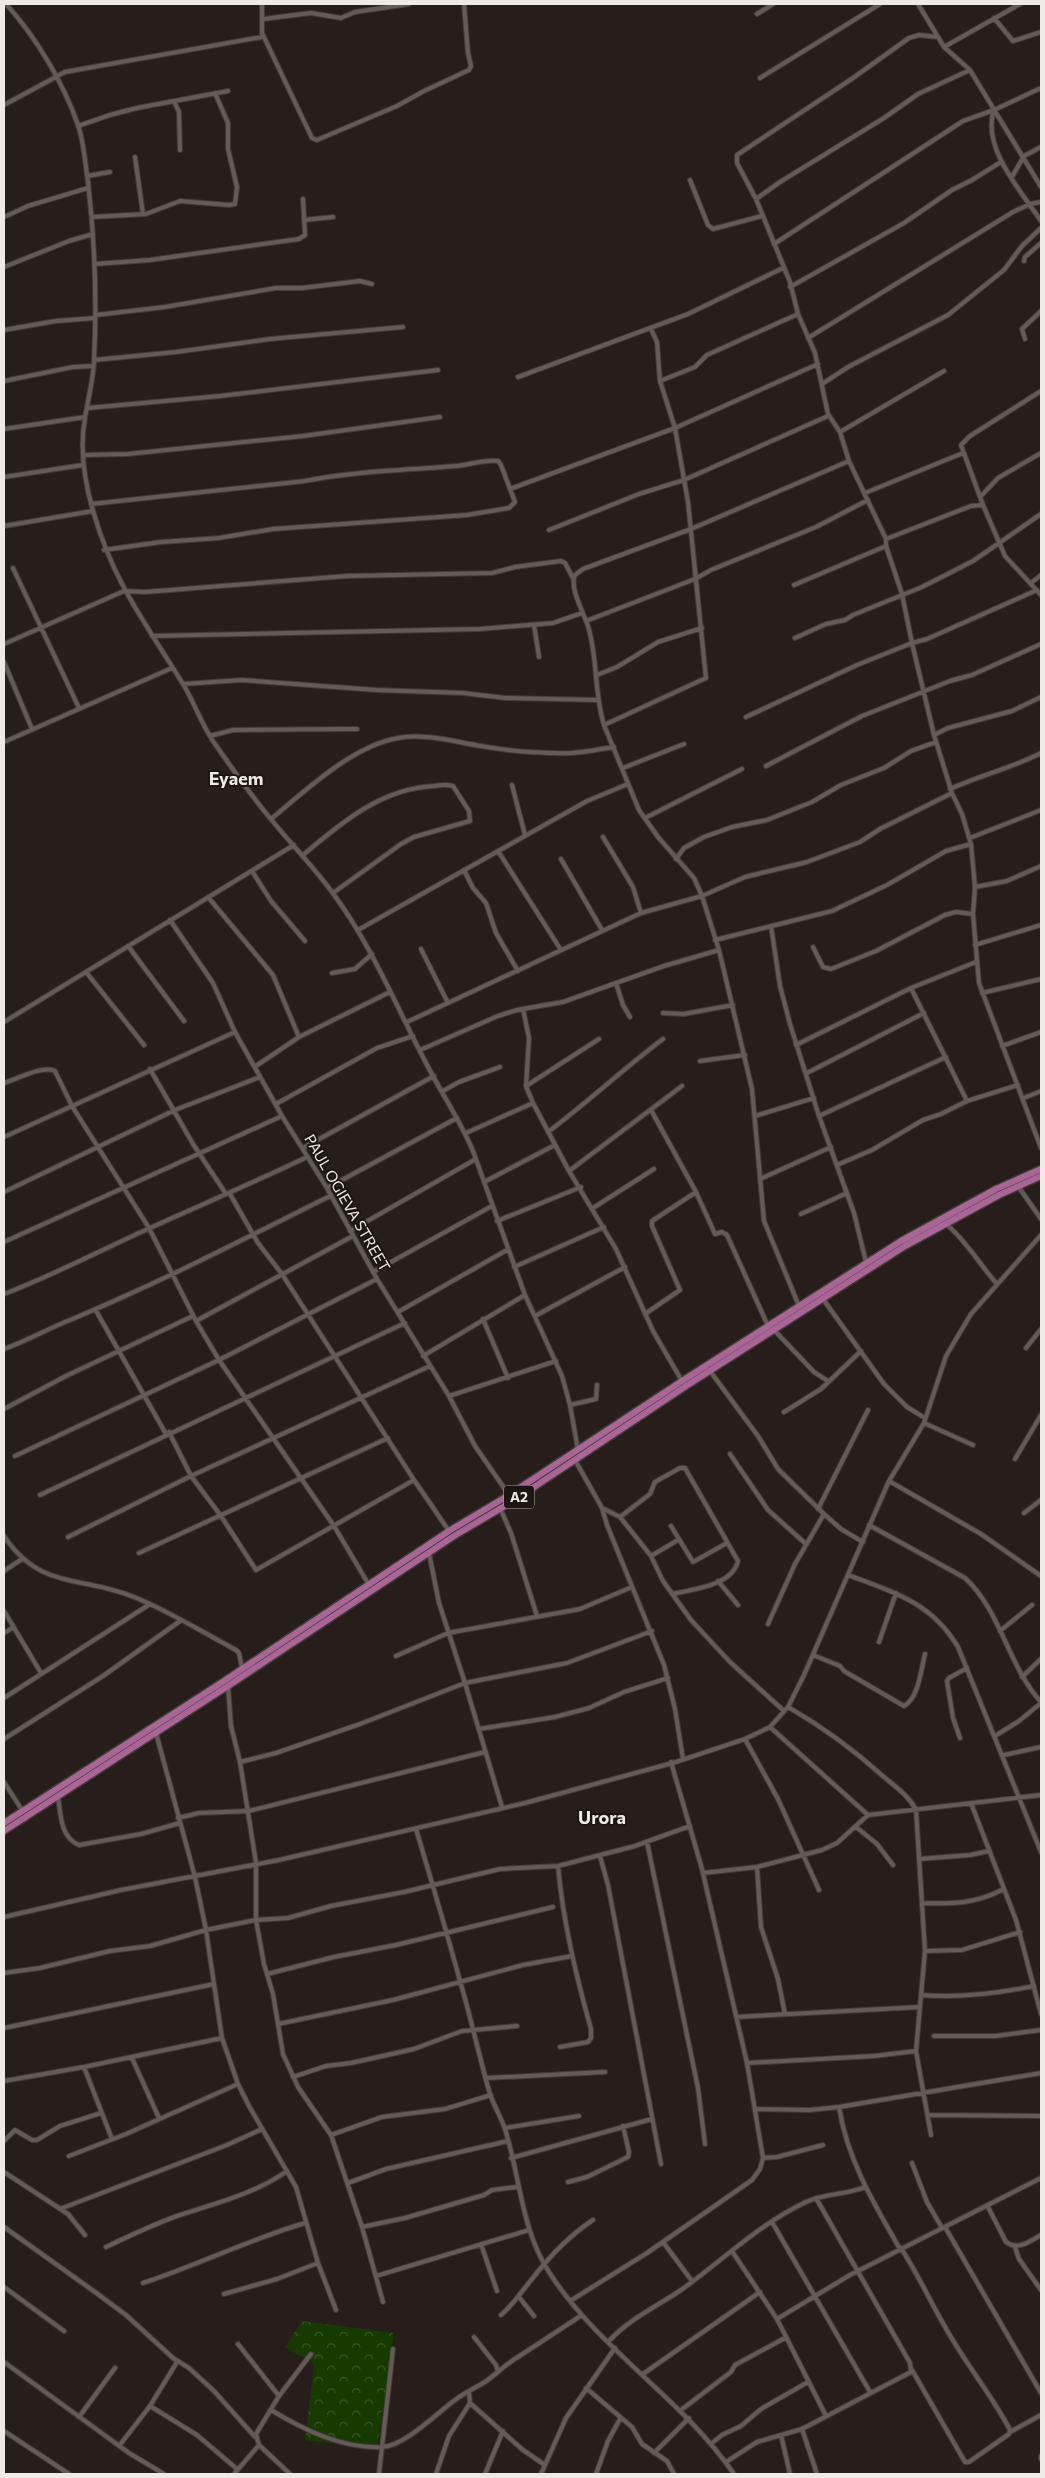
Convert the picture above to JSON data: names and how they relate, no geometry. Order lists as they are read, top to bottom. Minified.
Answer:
{"streets":{"highway":["A2"],"street":["PAUL OGIEVA STREET"]},"crossings":[["PAUL OGIEVA STREET","A2"]],"districts":["Eyaem","Urora"]}
